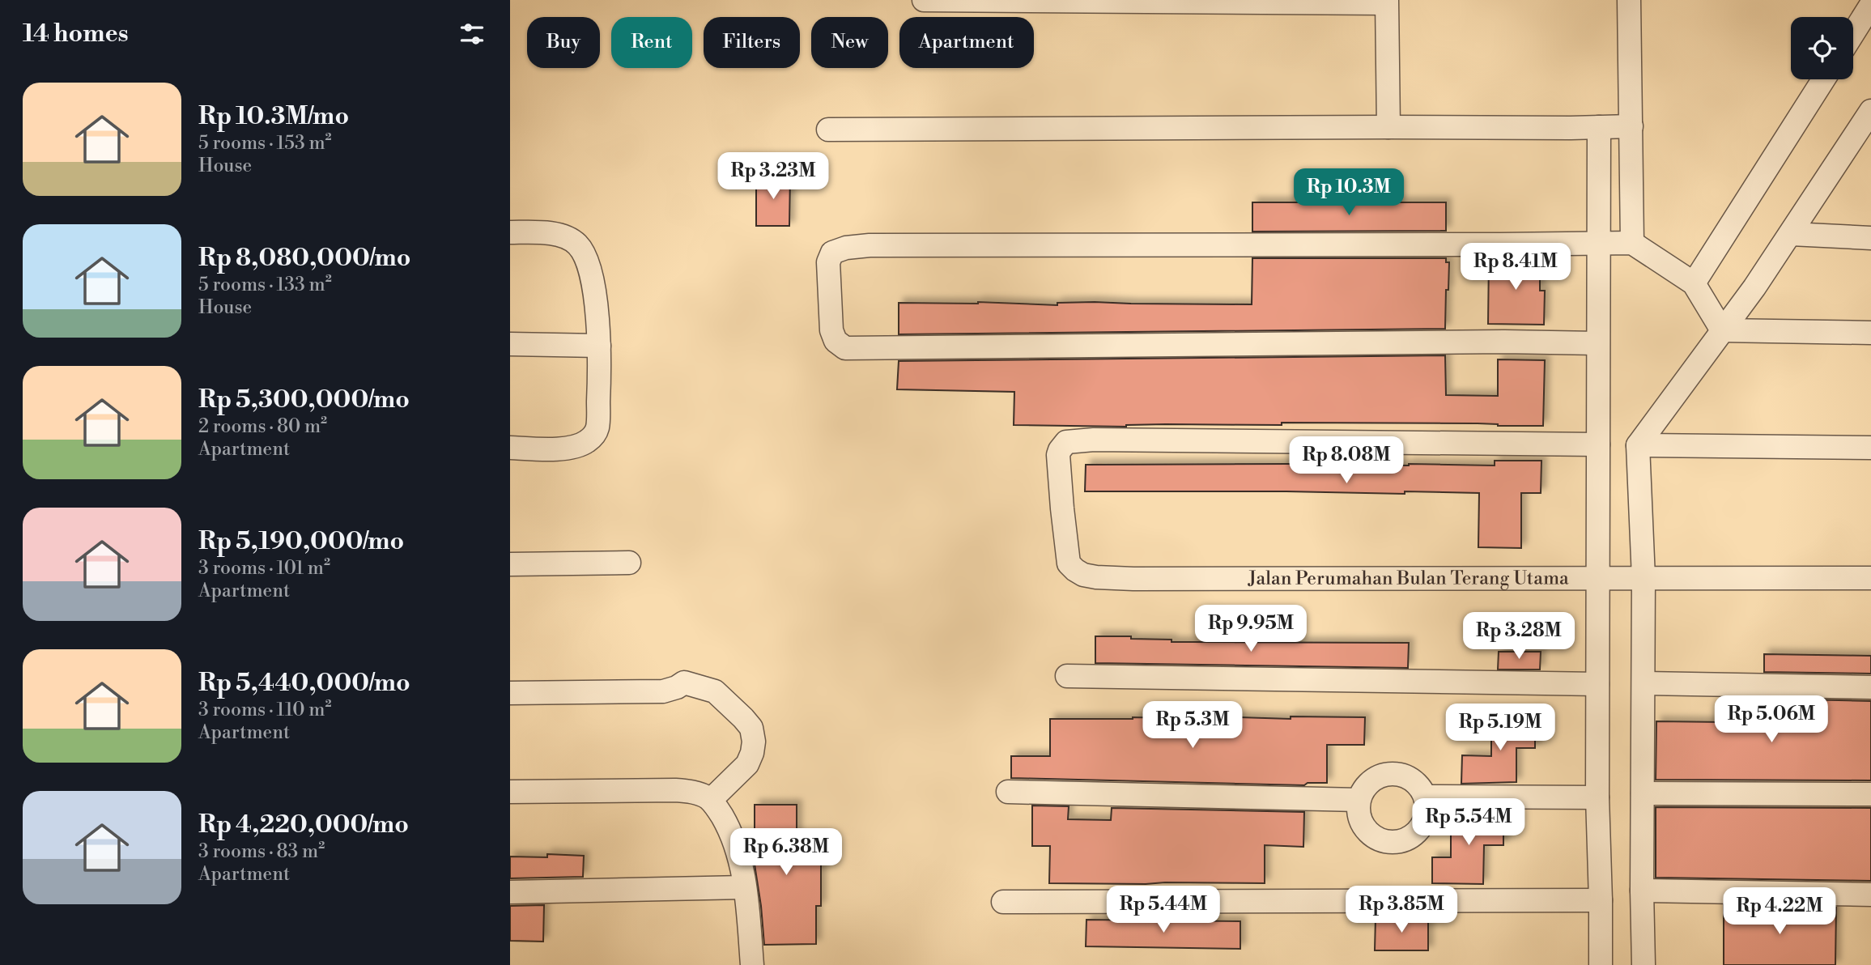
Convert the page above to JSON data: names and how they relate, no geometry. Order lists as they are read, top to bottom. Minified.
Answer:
{"streets":{"street":["Jalan Perumahan Bulan Terang Utama"]},"page":{"heading":"14 homes","chip":["Buy","Rent","Filters","New","Apartment"],"list":[{"name":"Rp 10.3M/mo","note":"5 rooms · 153 m² · House"},{"name":"Rp 8,080,000/mo","note":"5 rooms · 133 m² · House"},{"name":"Rp 5,300,000/mo","note":"2 rooms · 80 m² · Apartment"},{"name":"Rp 5,190,000/mo","note":"3 rooms · 101 m² · Apartment"},{"name":"Rp 5,440,000/mo","note":"3 rooms · 110 m² · Apartment"},{"name":"Rp 4,220,000/mo","note":"3 rooms · 83 m² · Apartment"}],"price":["Rp 3.23M","Rp 10.3M","Rp 8.41M","Rp 8.08M","Rp 9.95M","Rp 3.28M","Rp 5.06M","Rp 5.3M","Rp 5.19M","Rp 5.54M","Rp 6.38M","Rp 5.44M","Rp 3.85M","Rp 4.22M"]}}
